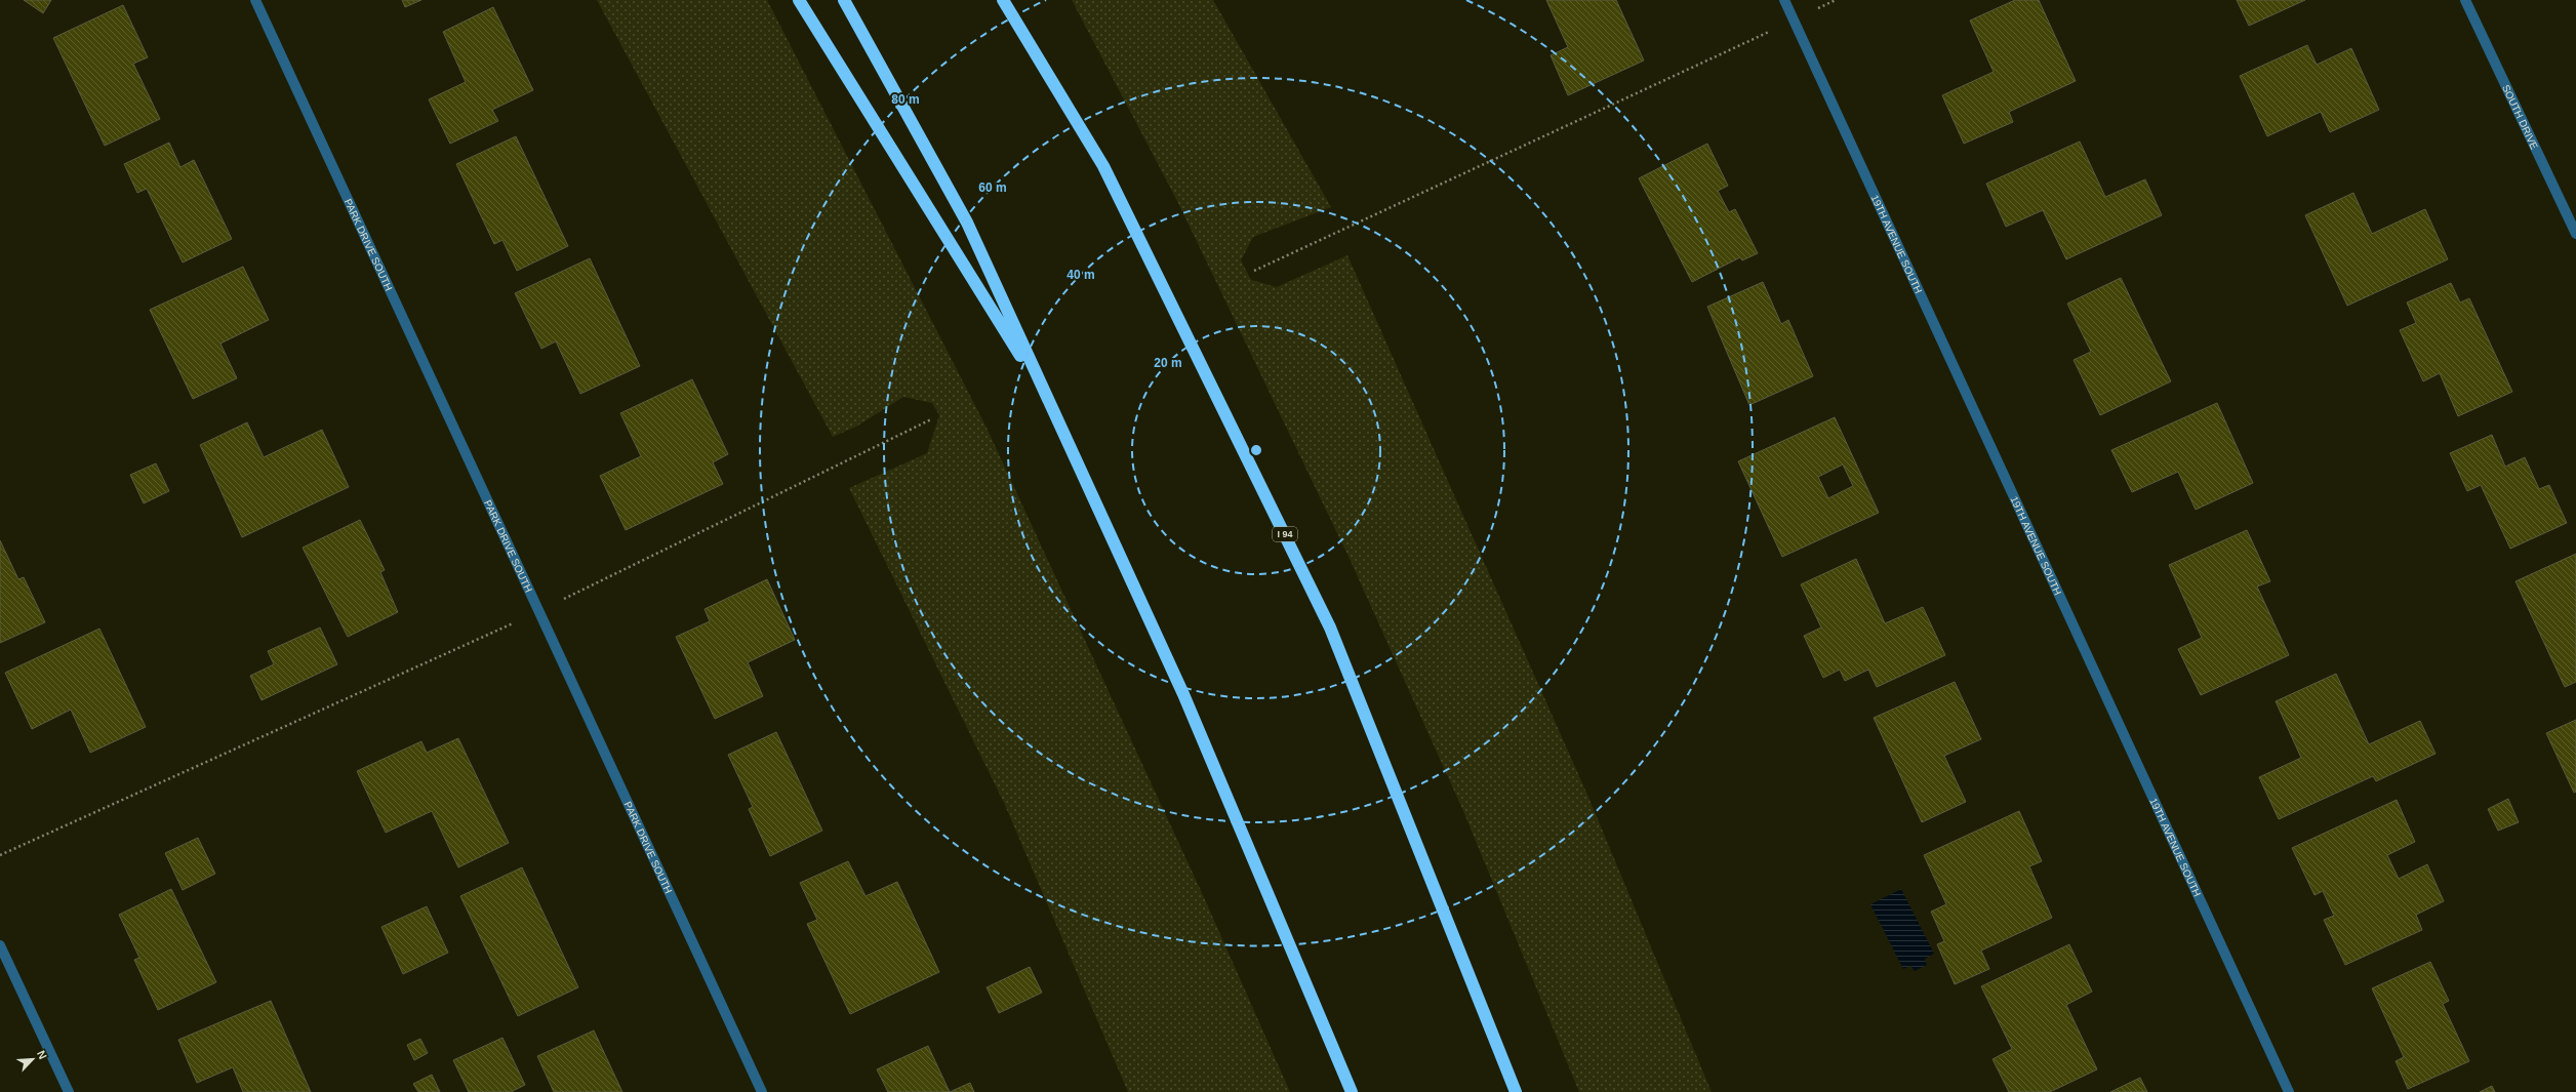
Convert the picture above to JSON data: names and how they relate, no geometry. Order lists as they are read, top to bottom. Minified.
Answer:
{"streets":{"highway":["I 94"],"street":["SOUTH DRIVE","19TH AVENUE SOUTH","PARK DRIVE SOUTH"]},"north":"top right","rings":["80 m","60 m","40 m","20 m"]}
